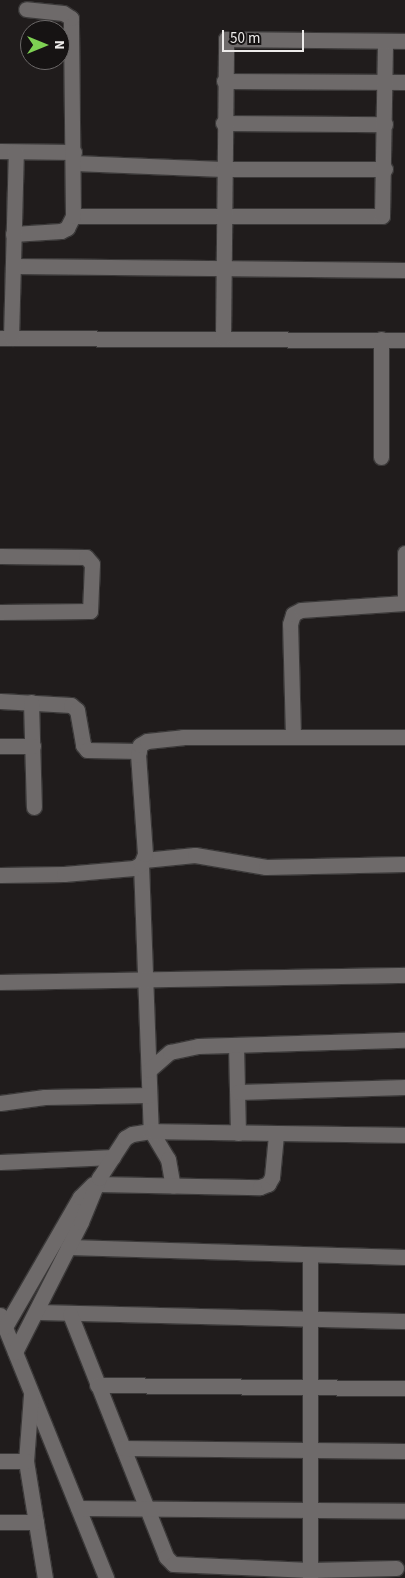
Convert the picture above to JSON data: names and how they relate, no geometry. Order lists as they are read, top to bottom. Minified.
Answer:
{"scale_bar":"50 m","north":"right"}
